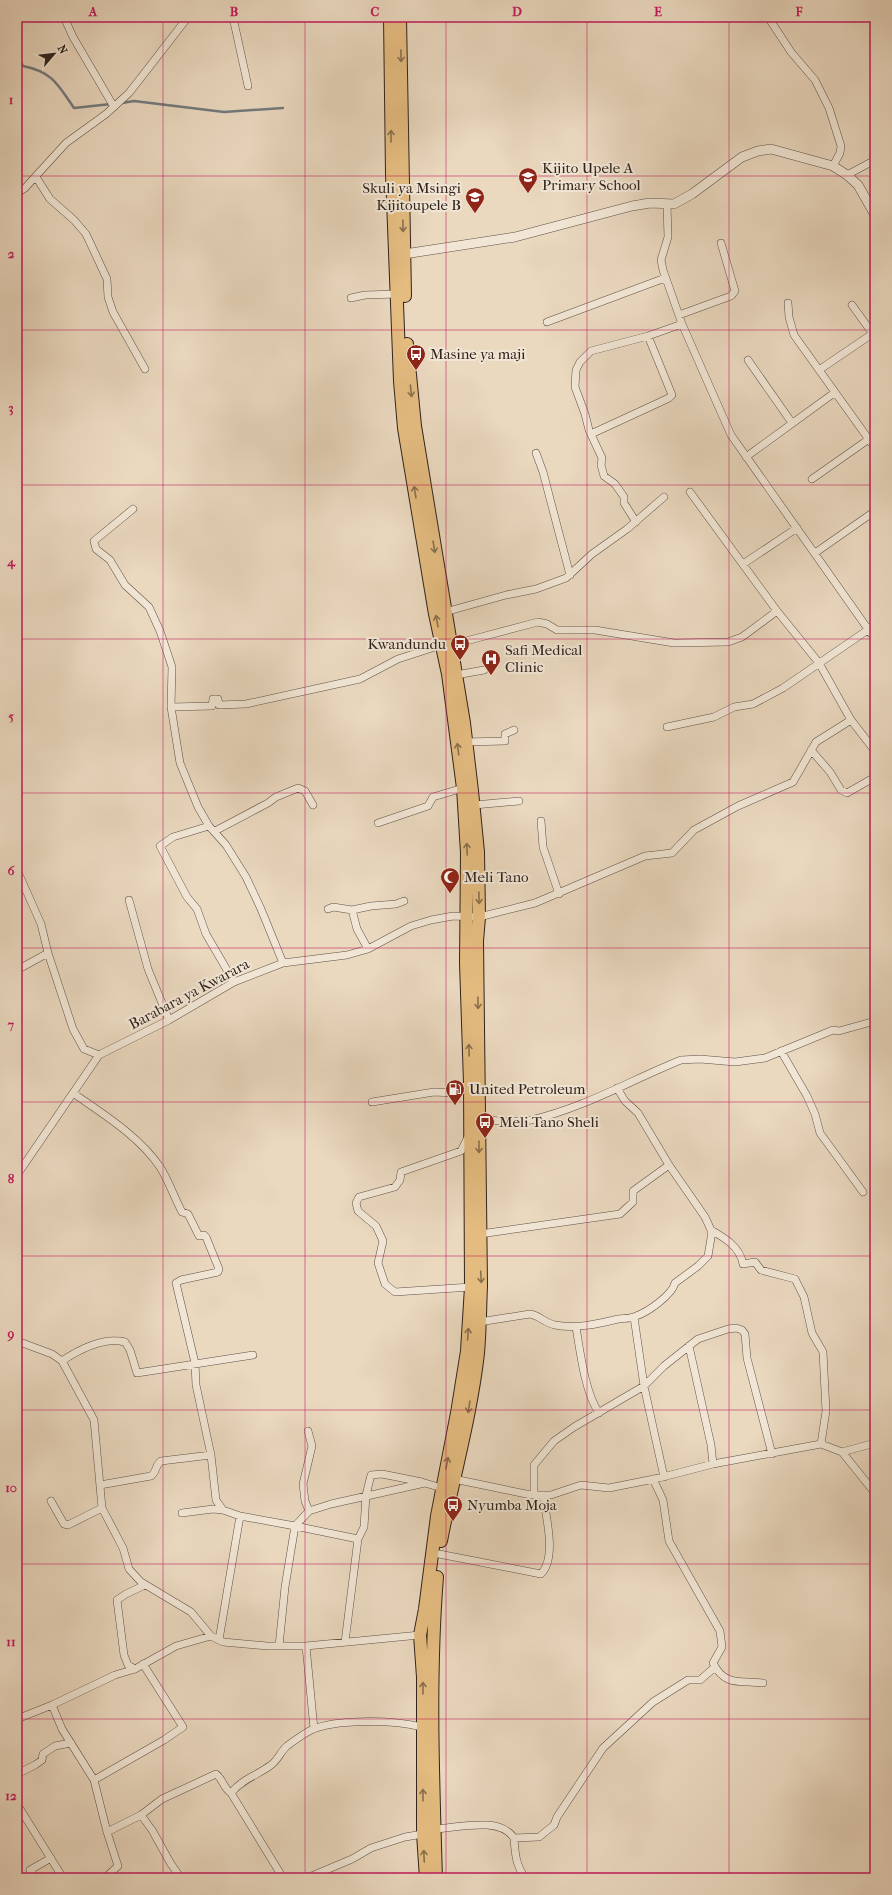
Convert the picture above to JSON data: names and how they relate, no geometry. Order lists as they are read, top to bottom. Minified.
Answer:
{"streets":{"street":["Barabara ya Kwarara"]},"places":{"school or university":["Kijito Upele A Primary School","Skuli ya Msingi Kijitoupele B"],"bus stop":["Masine ya maji","Kwandundu","Meli Tano Sheli","Nyumba Moja"],"hospital":["Safi Medical Clinic"],"mosque":["Meli Tano"],"fuel station":["United Petroleum"]},"north":"top right","grid":{"columns":["A","B","C","D","E","F"],"rows":["1","2","3","4","5","6","7","8","9","10","11","12"]}}
